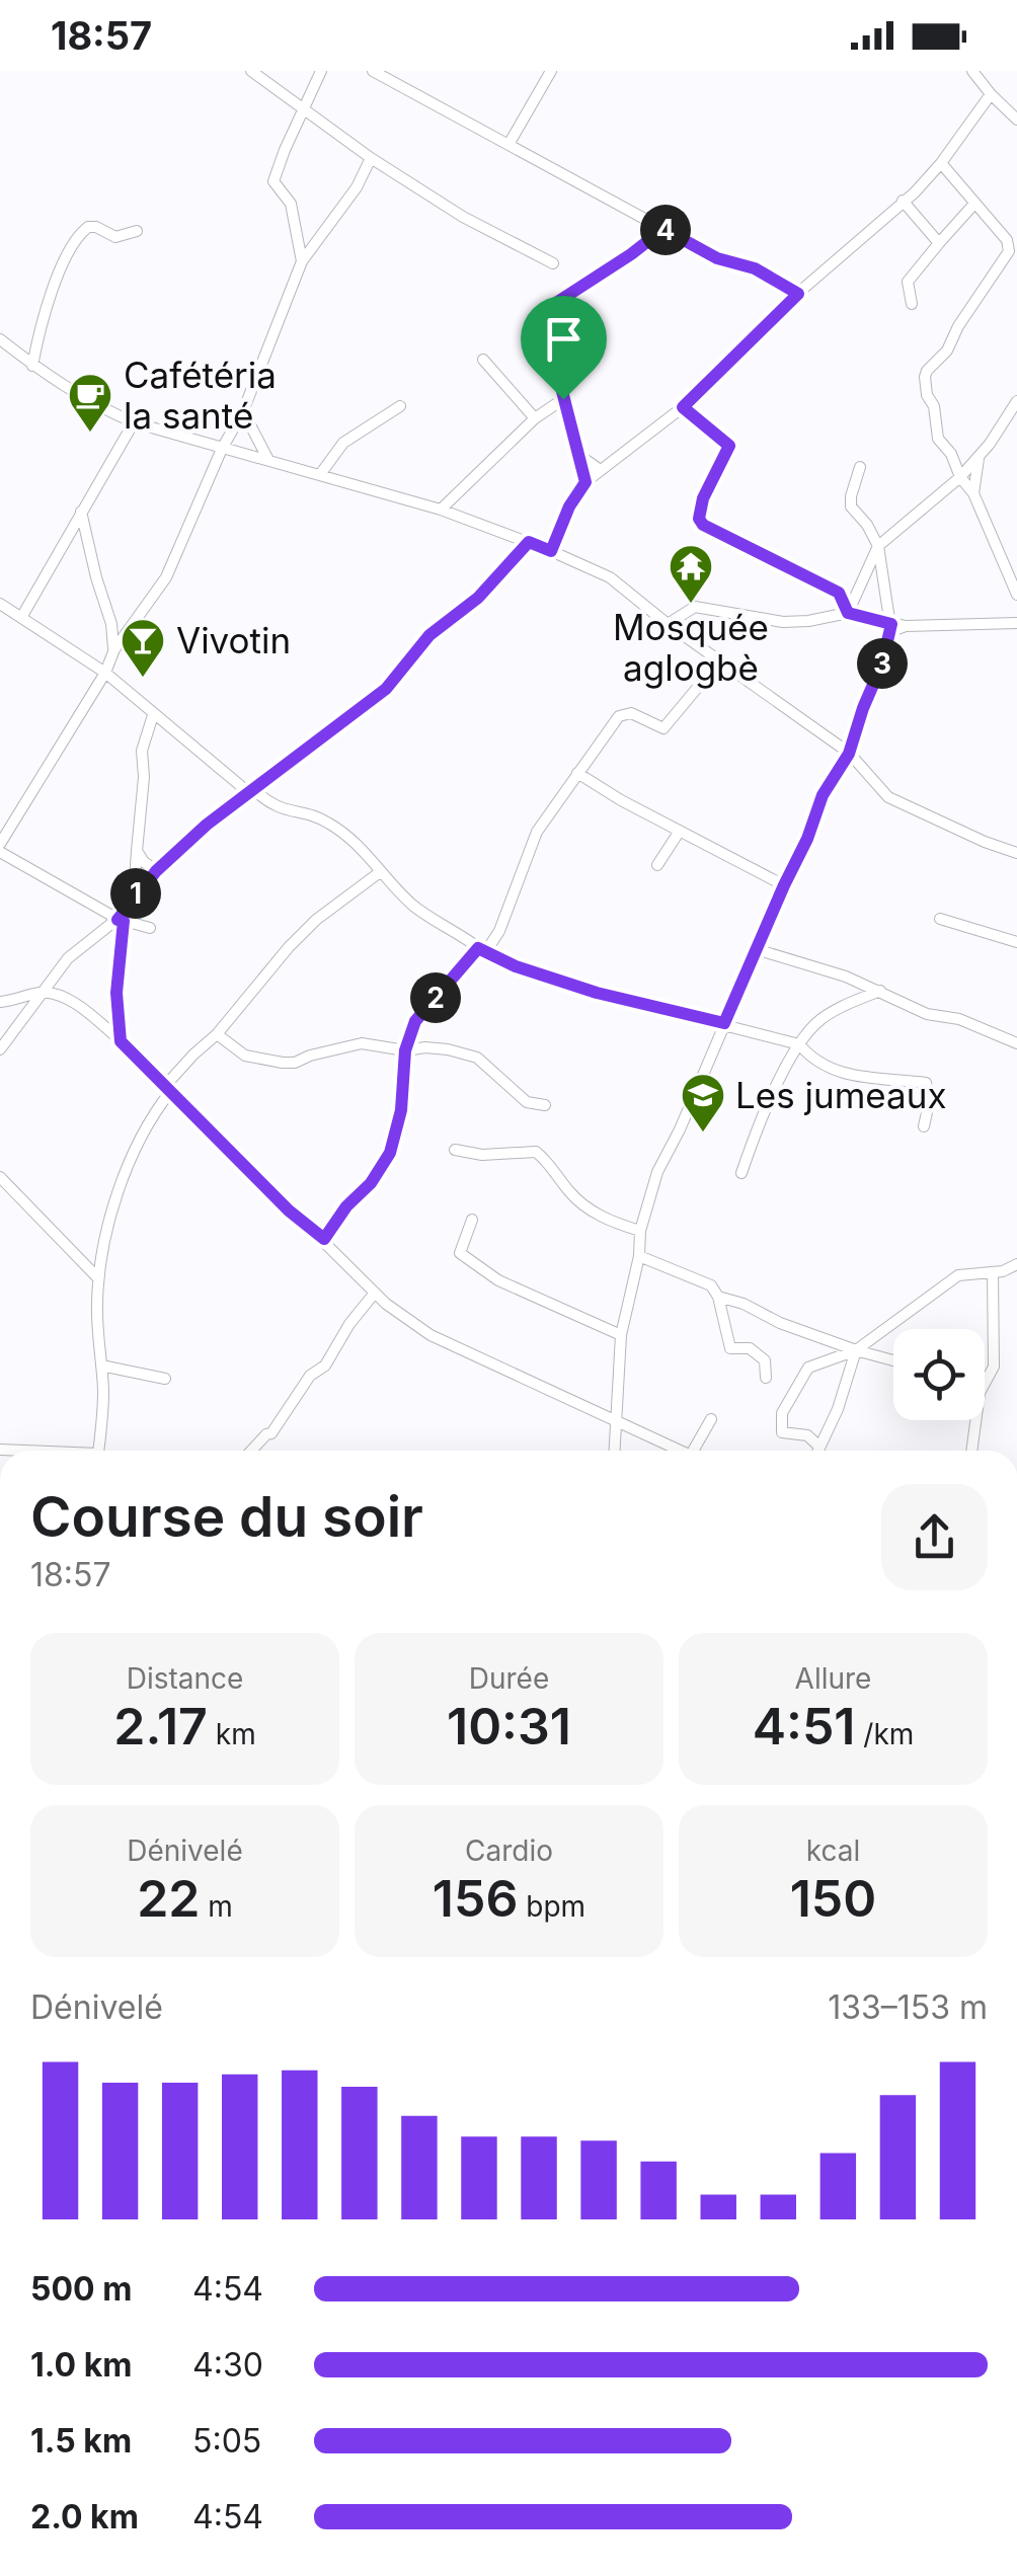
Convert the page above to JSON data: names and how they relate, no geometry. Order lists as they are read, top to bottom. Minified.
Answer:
{"places":{"cafe":["Cafétéria la santé"],"temple":["Mosquée aglogbè"],"bar":["Vivotin"],"school or university":["Les jumeaux"]},"page":{"status":"18:57","pins":["4","3","1","2"],"heading":["Course du soir","18:57"],"stats":[["Distance","2.17 km"],["Durée","10:31"],["Allure","4:51 /km"],["Dénivelé","22 m"],["Cardio","156 bpm"],["kcal","150"]],"chart":["Dénivelé","133–153 m"],"list":[{"name":"500 m","note":"4:54"},{"name":"1.0 km","note":"4:30"},{"name":"1.5 km","note":"5:05"},{"name":"2.0 km","note":"4:54"}]}}
